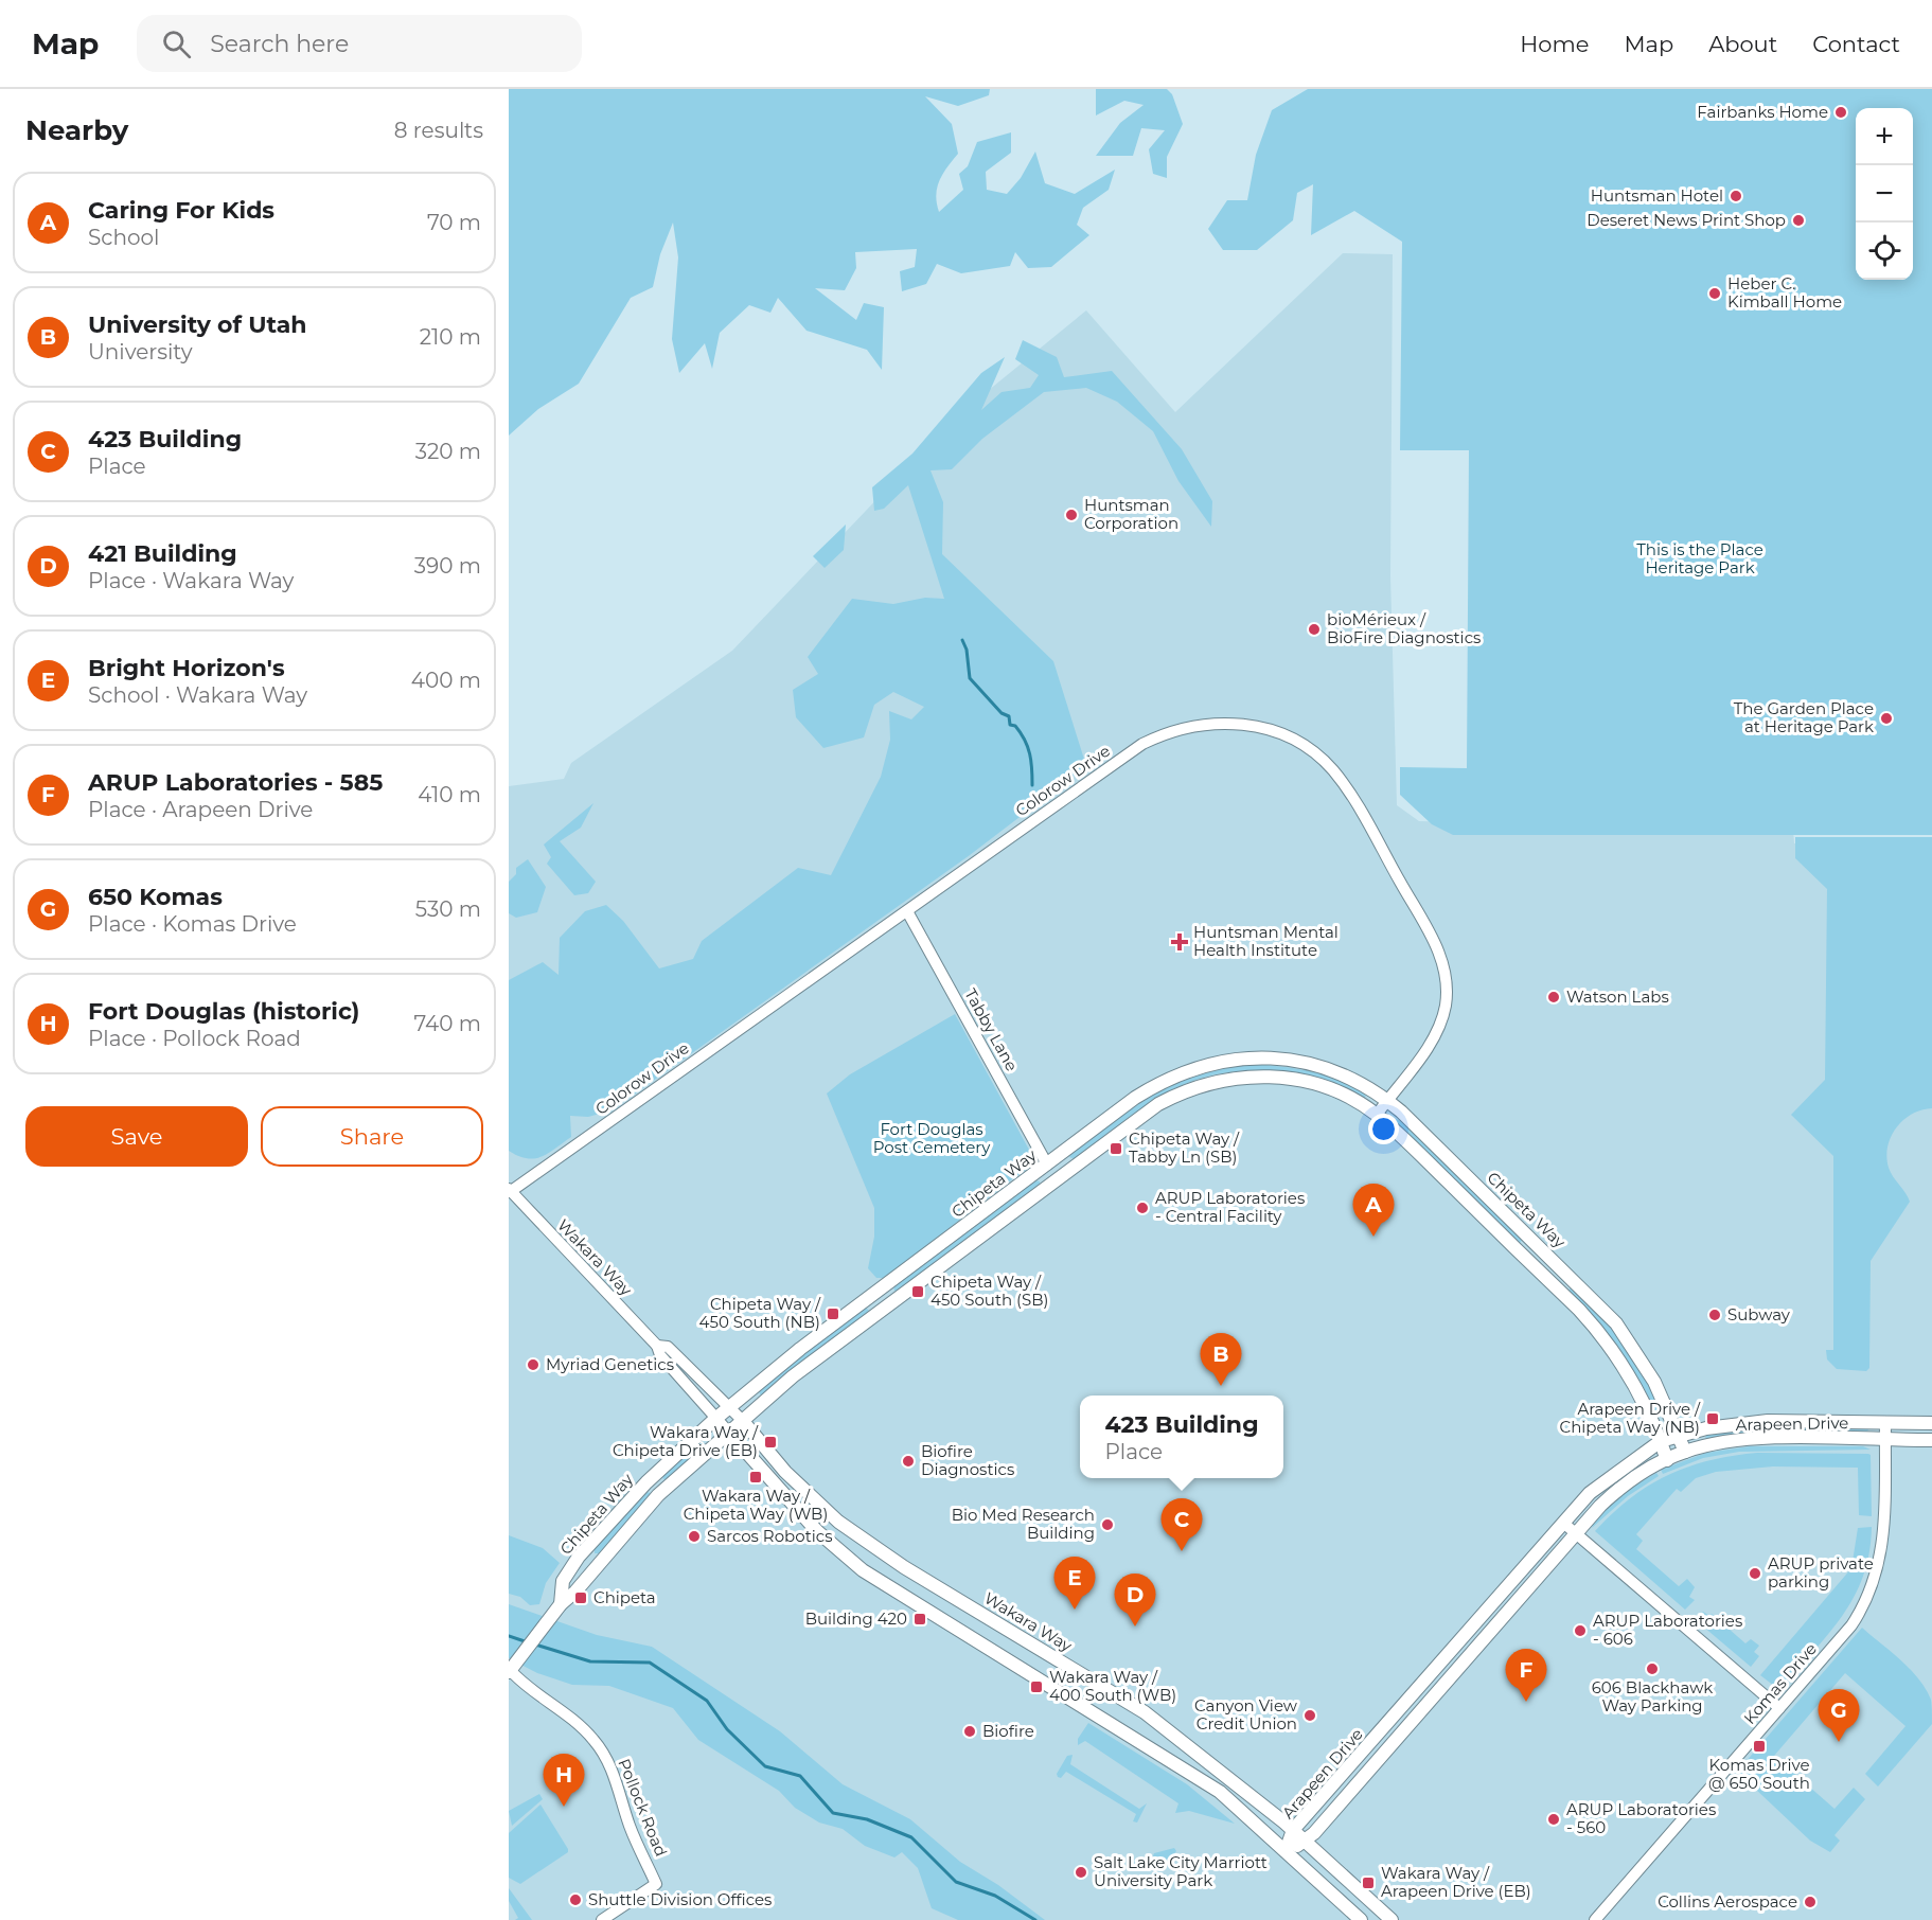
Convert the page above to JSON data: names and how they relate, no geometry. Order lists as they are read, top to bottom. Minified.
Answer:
{"streets":{"street":["Colorow Drive","Tabby Lane","Chipeta Way","Wakara Way","Arapeen Drive","Komas Drive","Pollock Road"]},"crossings":[["Colorow Drive","Tabby Lane"],["Colorow Drive","Chipeta Way"],["Colorow Drive","Wakara Way"],["Tabby Lane","Chipeta Way"],["Chipeta Way","Wakara Way"],["Chipeta Way","Arapeen Drive"],["Wakara Way","Arapeen Drive"],["Arapeen Drive","Komas Drive"]],"parks":["This is the Place Heritage Park","Fort Douglas Post Cemetery"],"places":{"other":["Fairbanks Home","Huntsman Hotel","Deseret News Print Shop","Heber C. Kimball Home","Huntsman Corporation","bioMérieux / BioFire Diagnostics","The Garden Place at Heritage Park","Watson Labs","ARUP Laboratories - Central Facility","Subway","Myriad Genetics","Biofire Diagnostics","Bio Med Research Building","Sarcos Robotics","ARUP private parking","ARUP Laboratories - 606","606 Blackhawk Way Parking","Canyon View Credit Union","Biofire","ARUP Laboratories - 560","Salt Lake City Marriott University Park","Shuttle Division Offices","Collins Aerospace"],"health":["Huntsman Mental Health Institute"],"transit":["Chipeta Way / Tabby Ln (SB)","Chipeta Way / 450 South (SB)","Chipeta Way / 450 South (NB)","Arapeen Drive / Chipeta Way (NB)","Wakara Way / Chipeta Drive (EB)","Wakara Way / Chipeta Way (WB)","Chipeta","Building 420","Wakara Way / 400 South (WB)","Komas Drive @ 650 South","Wakara Way / Arapeen Drive (EB)"]},"page":{"header":"Map","search":"Search here","nav":["Home","Map","About","Contact"],"heading":["Nearby","8 results"],"map_buttons":["+","−"],"list":[{"mark":"A","name":"Caring For Kids","note":"School","value":"70 m"},{"mark":"B","name":"University of Utah","note":"University","value":"210 m"},{"mark":"C","name":"423 Building","note":"Place","value":"320 m"},{"mark":"D","name":"421 Building","note":"Place · Wakara Way","value":"390 m"},{"mark":"E","name":"Bright Horizon's","note":"School · Wakara Way","value":"400 m"},{"mark":"F","name":"ARUP Laboratories - 585","note":"Place · Arapeen Drive","value":"410 m"},{"mark":"G","name":"650 Komas","note":"Place · Komas Drive","value":"530 m"},{"mark":"H","name":"Fort Douglas (historic)","note":"Place · Pollock Road","value":"740 m"}],"buttons":["Save","Share"],"pins":["A","B","C","E","D","F","G","H"],"popup":["423 Building","Place"]}}
